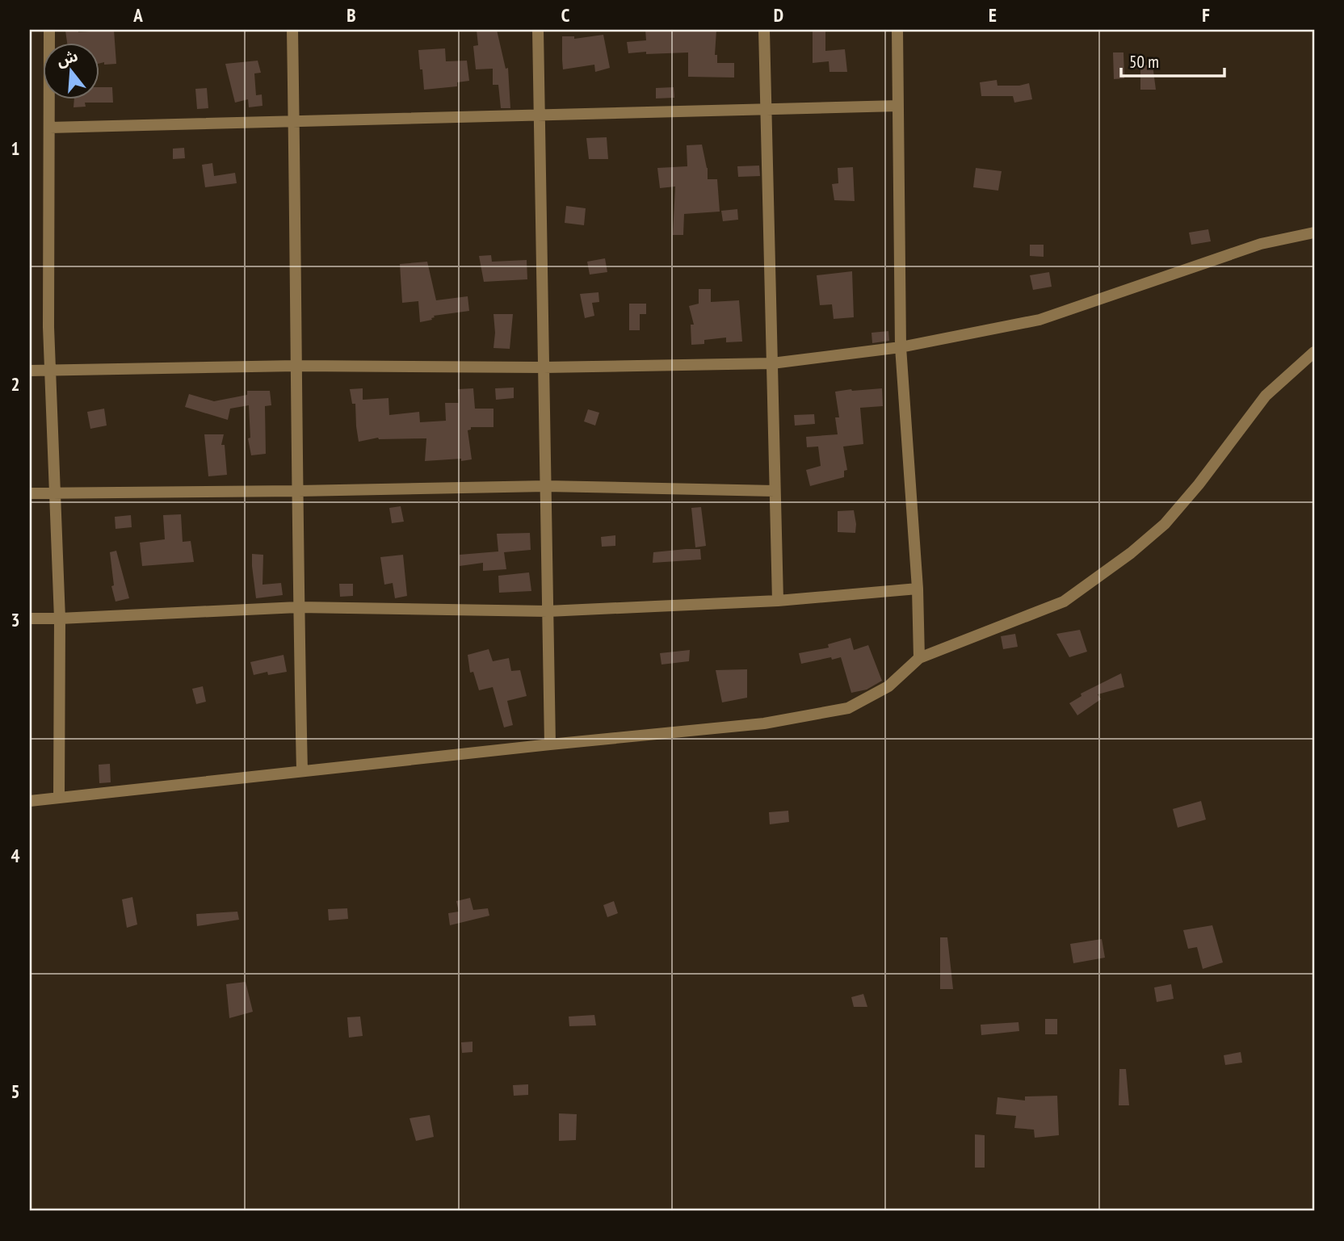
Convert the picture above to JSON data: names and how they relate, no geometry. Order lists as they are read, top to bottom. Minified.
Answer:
{"scale_bar":"50 m","north":"top","grid":{"columns":["A","B","C","D","E","F"],"rows":["1","2","3","4","5"]}}
